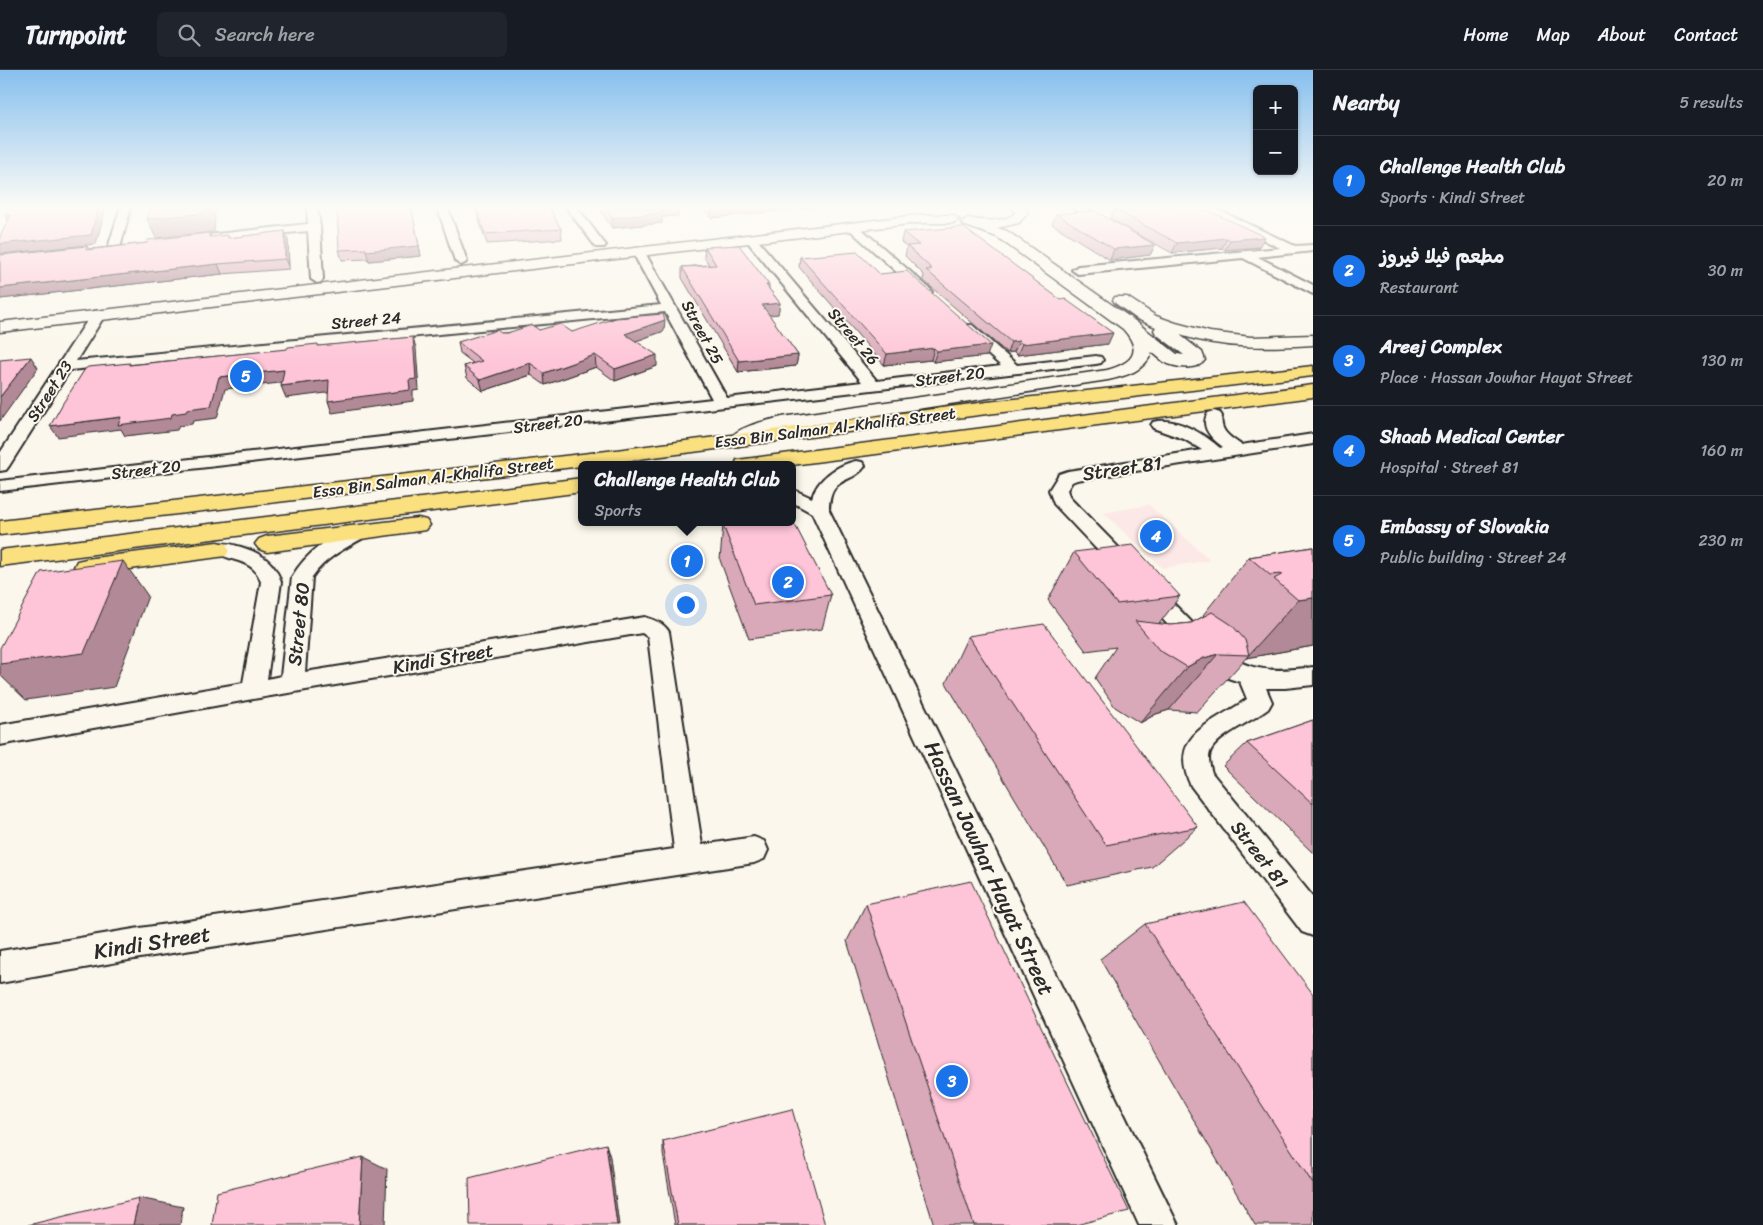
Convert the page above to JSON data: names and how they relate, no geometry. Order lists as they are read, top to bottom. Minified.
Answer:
{"streets":{"highway":["Essa Bin Salman Al-Khalifa Street"],"street":["Street 24","Street 25","Street 26","Street 20","Street 23","Street 81","Street 80","Kindi Street","Hassan Jowhar Hayat Street"]},"crossings":[["Street 24","Street 25"],["Street 24","Street 23"],["Street 25","Street 20"],["Street 26","Street 20"],["Street 80","Kindi Street"]],"page":{"header":"Turnpoint","search":"Search here","nav":["Home","Map","About","Contact"],"heading":["Nearby","5 results"],"map_buttons":["+","−"],"list":[{"mark":"1","name":"Challenge Health Club","note":"Sports · Kindi Street","value":"20 m"},{"mark":"2","name":"مطعم فيلا فيروز","note":"Restaurant","value":"30 m"},{"mark":"3","name":"Areej Complex","note":"Place · Hassan Jowhar Hayat Street","value":"130 m"},{"mark":"4","name":"Shaab Medical Center","note":"Hospital · Street 81","value":"160 m"},{"mark":"5","name":"Embassy of Slovakia","note":"Public building · Street 24","value":"230 m"}],"pins":["5","4","1","2","3"],"popup":["Challenge Health Club","Sports"]}}
